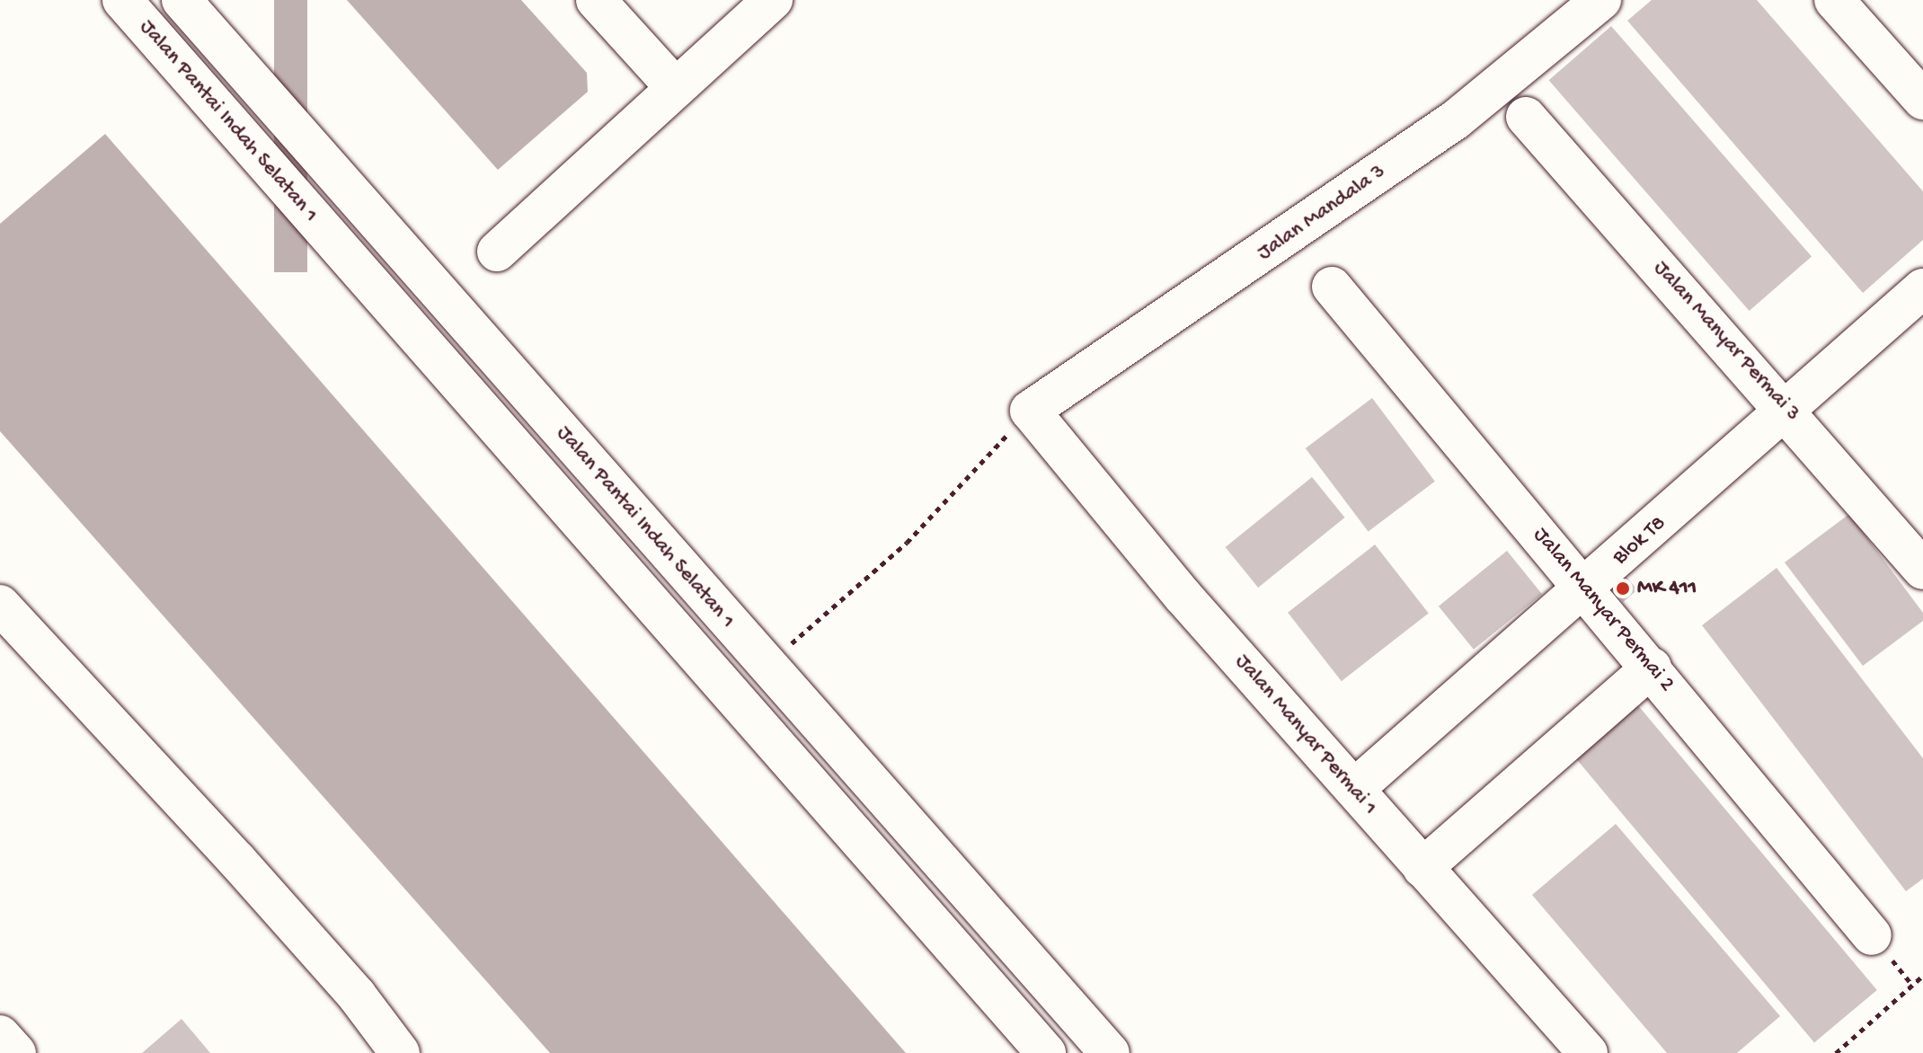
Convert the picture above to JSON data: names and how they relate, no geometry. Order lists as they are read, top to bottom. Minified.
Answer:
{"streets":{"main road":["Jalan Pantai Indah Selatan 1","Jalan Mandala 3","Jalan Manyar Permai 3","Blok T8","Jalan Manyar Permai 2","Jalan Manyar Permai 1"]},"crossings":[["Jalan Mandala 3","Jalan Manyar Permai 1"],["Jalan Manyar Permai 3","Blok T8"],["Blok T8","Jalan Manyar Permai 2"],["Blok T8","Jalan Manyar Permai 1"]],"places":["MK 411"]}
